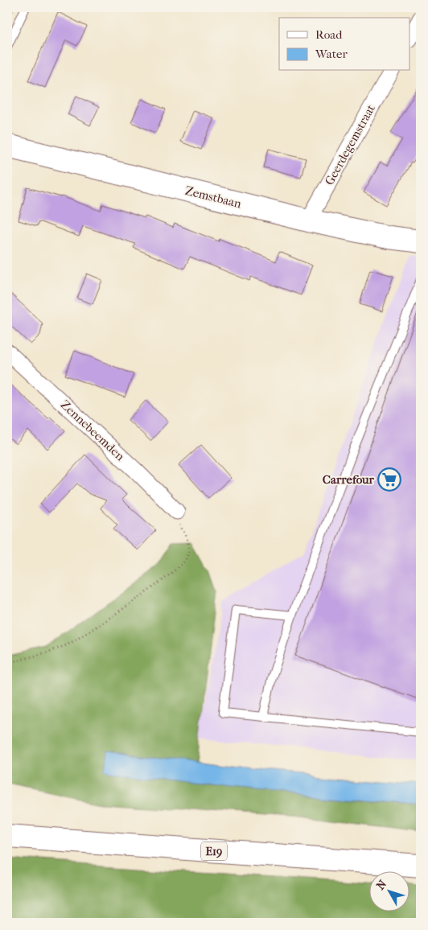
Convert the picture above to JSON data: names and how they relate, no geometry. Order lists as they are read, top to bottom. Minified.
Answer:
{"streets":{"main road":["Zemstbaan","E19"],"street":["Geerdegemstraat","Zennebeemden"]},"crossings":[["Geerdegemstraat","Zemstbaan"]],"places":{"supermarket":["Carrefour"]},"legend":["Road","Water"],"north":"top left"}
